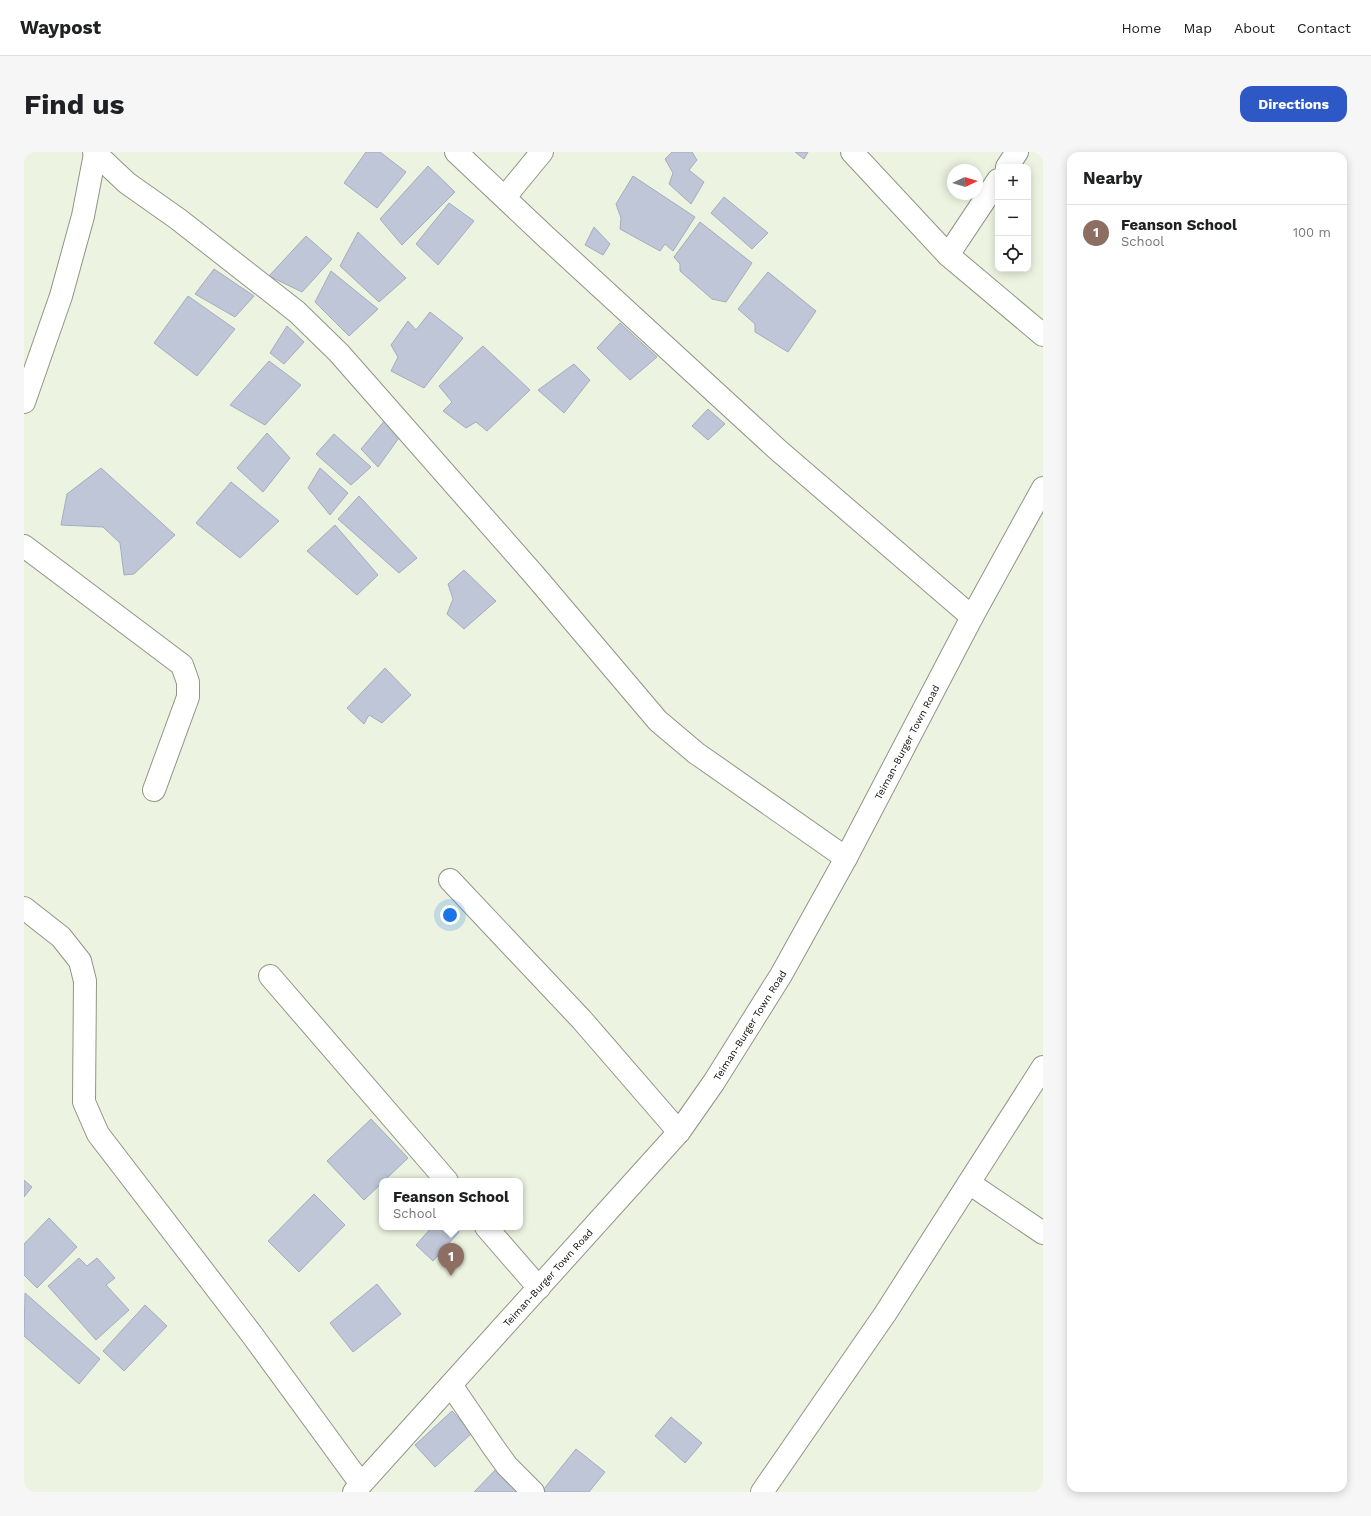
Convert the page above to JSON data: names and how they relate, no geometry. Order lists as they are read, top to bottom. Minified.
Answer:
{"streets":{"street":["Teiman-Burger Town Road"]},"north":"right","page":{"header":"Waypost","nav":["Home","Map","About","Contact"],"buttons":"Directions","title":"Find us","heading":"Nearby","map_buttons":["+","−"],"list":[{"mark":"1","name":"Feanson School","note":"School","value":"100 m"}],"popup":["Feanson School","School"],"pins":"1"}}
